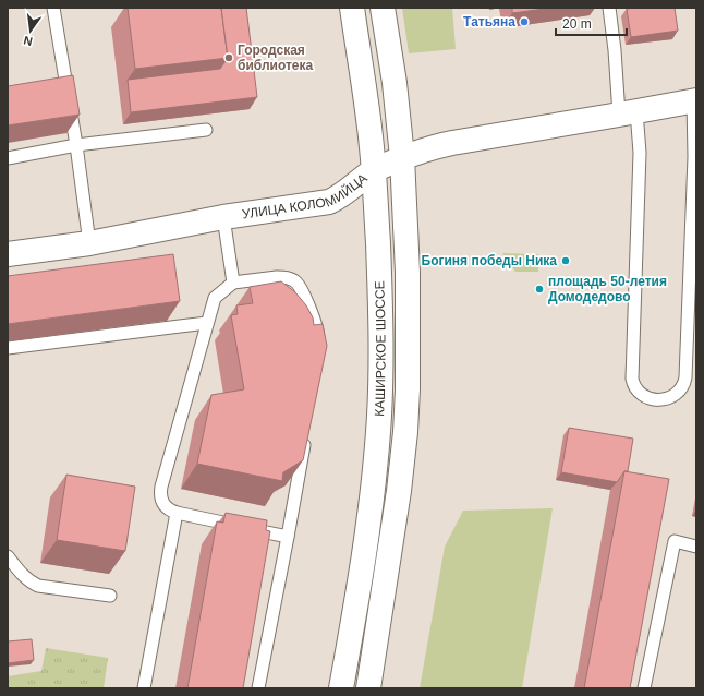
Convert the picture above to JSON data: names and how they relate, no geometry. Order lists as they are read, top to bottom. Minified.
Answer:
{"streets":{"main road":["УЛИЦА КОЛОМИЙЦА","КАШИРСКОЕ ШОССЕ"]},"crossings":[["УЛИЦА КОЛОМИЙЦА","КАШИРСКОЕ ШОССЕ"]],"places":["Татьяна","Городская библиотека","Богиня победы Ника","площадь 50-летия Домодедово"],"scale_bar":"20 m","north":"bottom"}
